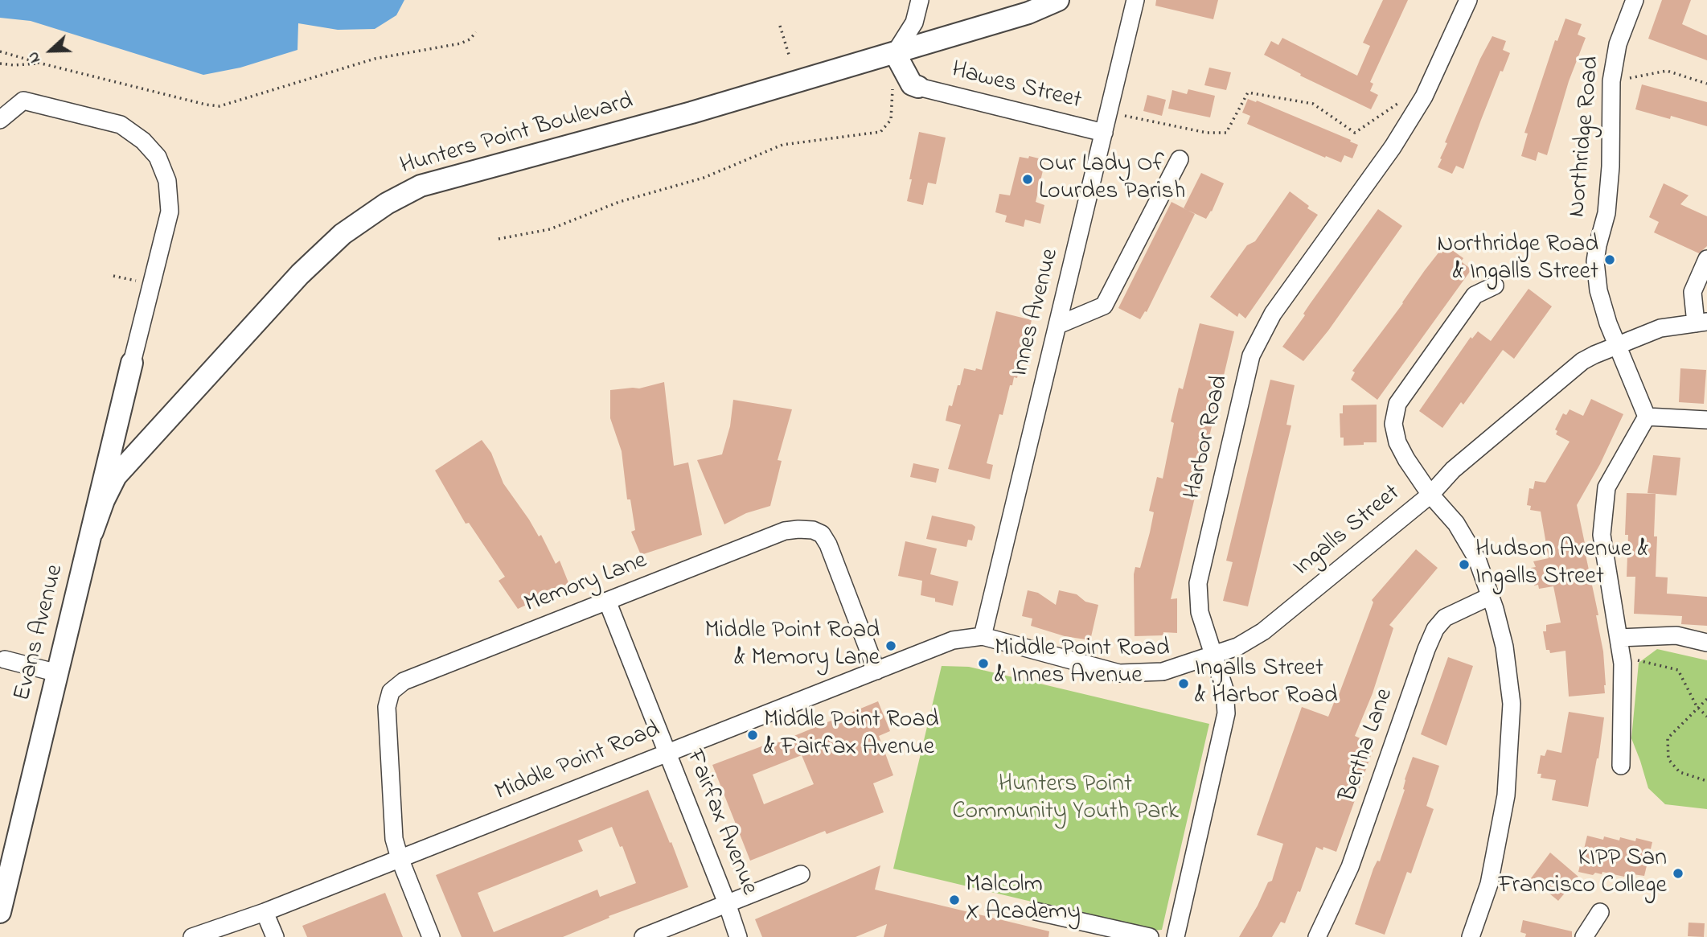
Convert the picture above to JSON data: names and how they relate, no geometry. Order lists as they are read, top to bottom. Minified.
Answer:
{"streets":{"main road":["Hunters Point Boulevard","Evans Avenue"],"street":["Hawes Street","Northridge Road","Innes Avenue","Harbor Road","Ingalls Street","Memory Lane","Bertha Lane","Middle Point Road","Fairfax Avenue"]},"crossings":[["Hawes Street","Innes Avenue"],["Hunters Point Boulevard","Evans Avenue"],["Northridge Road","Ingalls Street"],["Innes Avenue","Ingalls Street"],["Innes Avenue","Middle Point Road"],["Harbor Road","Ingalls Street"],["Ingalls Street","Middle Point Road"],["Memory Lane","Middle Point Road"],["Memory Lane","Fairfax Avenue"],["Middle Point Road","Fairfax Avenue"]],"parks":["Hunters Point Community Youth Park"],"places":["Our Lady Of Lourdes Parish","Northridge Road & Ingalls Street","Hudson Avenue & Ingalls Street","Middle Point Road & Memory Lane","Middle Point Road & Innes Avenue","Ingalls Street & Harbor Road","Middle Point Road & Fairfax Avenue","KIPP San Francisco College","Malcolm X Academy"],"north":"left"}
